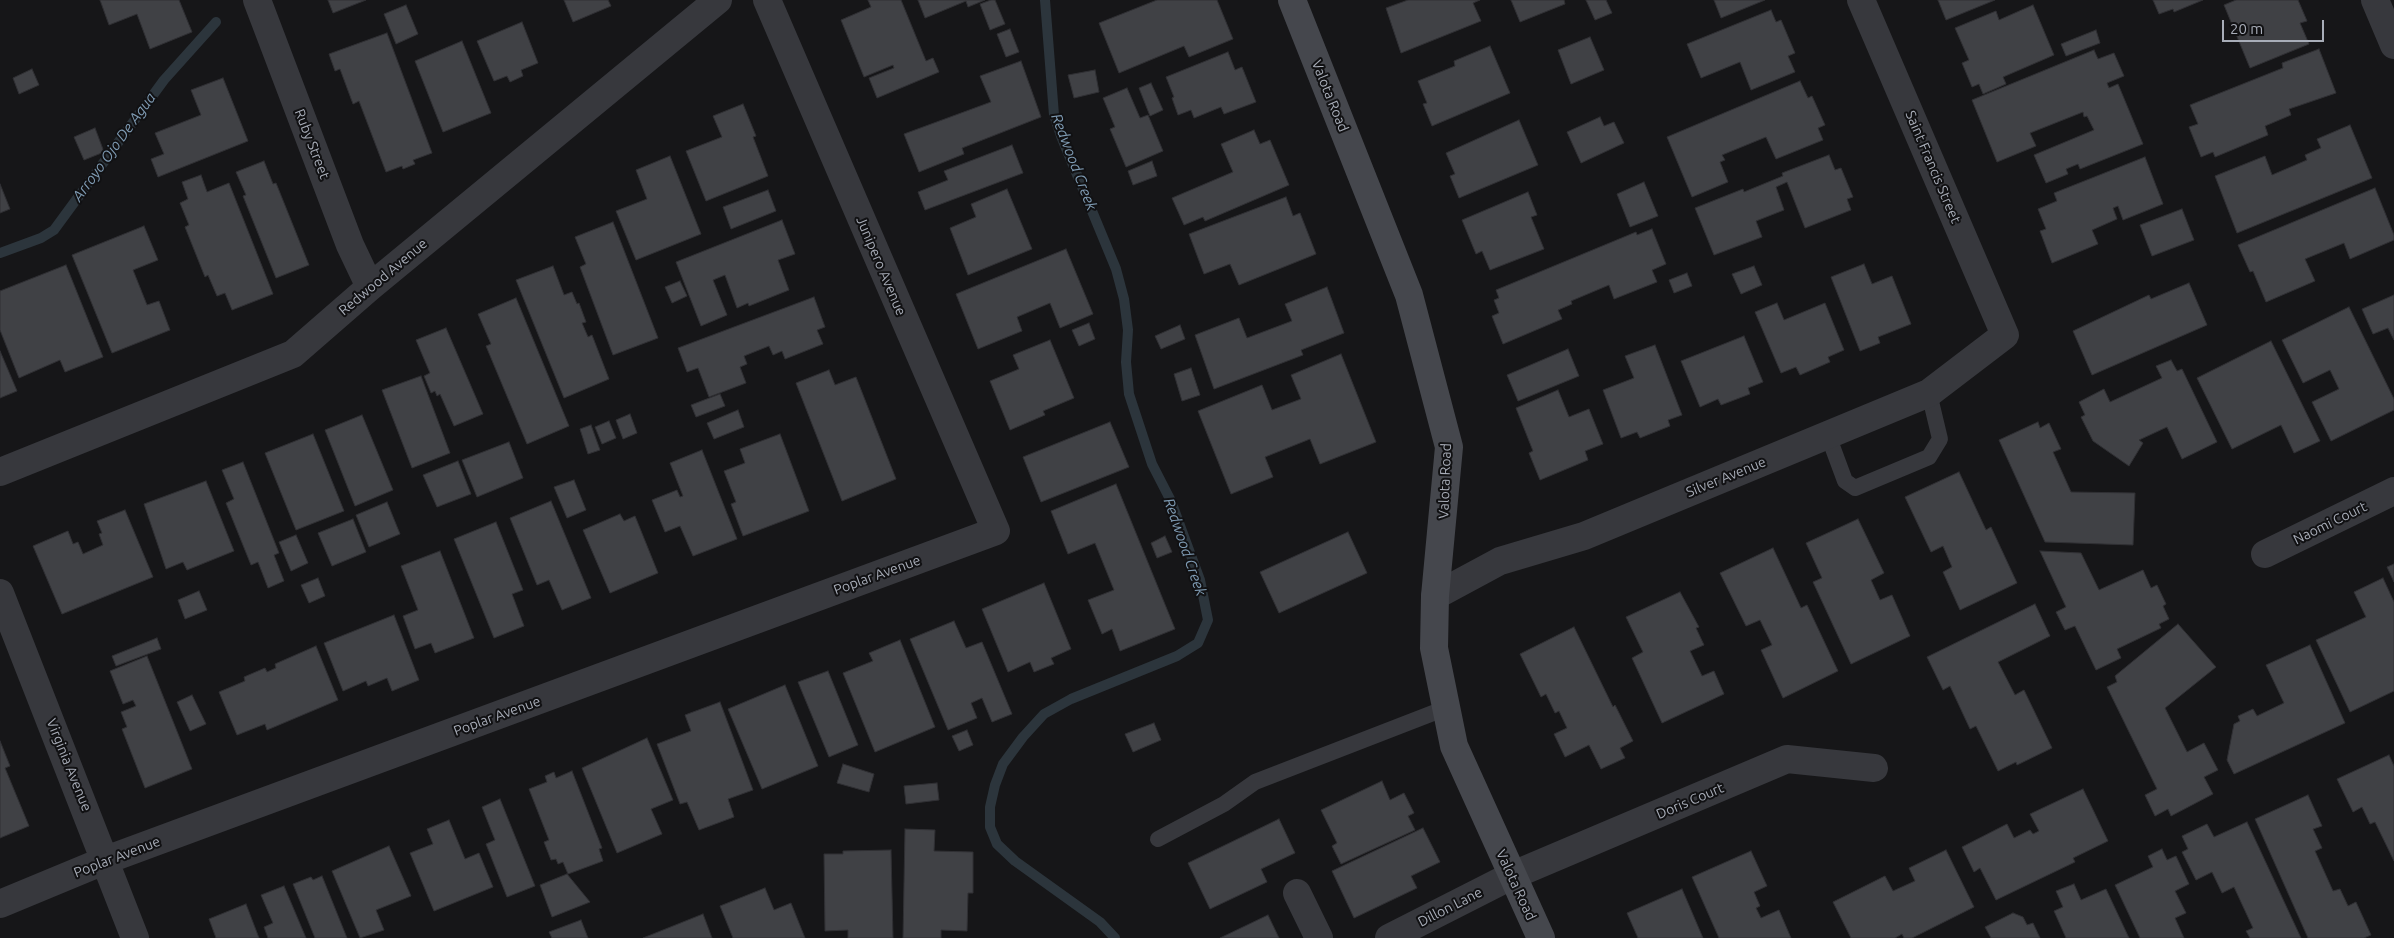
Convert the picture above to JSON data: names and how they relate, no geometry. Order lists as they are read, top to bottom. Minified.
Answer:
{"streets":{"street":["Valota Road","Ruby Street","Saint Francis Street","Junipero Avenue","Redwood Avenue","Silver Avenue","Naomi Court","Poplar Avenue","Virginia Avenue","Doris Court","Dillon Lane"]},"crossings":[["Valota Road","Silver Avenue"],["Valota Road","Doris Court"],["Valota Road","Dillon Lane"],["Ruby Street","Redwood Avenue"],["Saint Francis Street","Silver Avenue"],["Junipero Avenue","Poplar Avenue"],["Poplar Avenue","Virginia Avenue"],["Doris Court","Dillon Lane"]],"water":["Arroyo Ojo De Agua","Redwood Creek"],"scale_bar":"20 m"}
